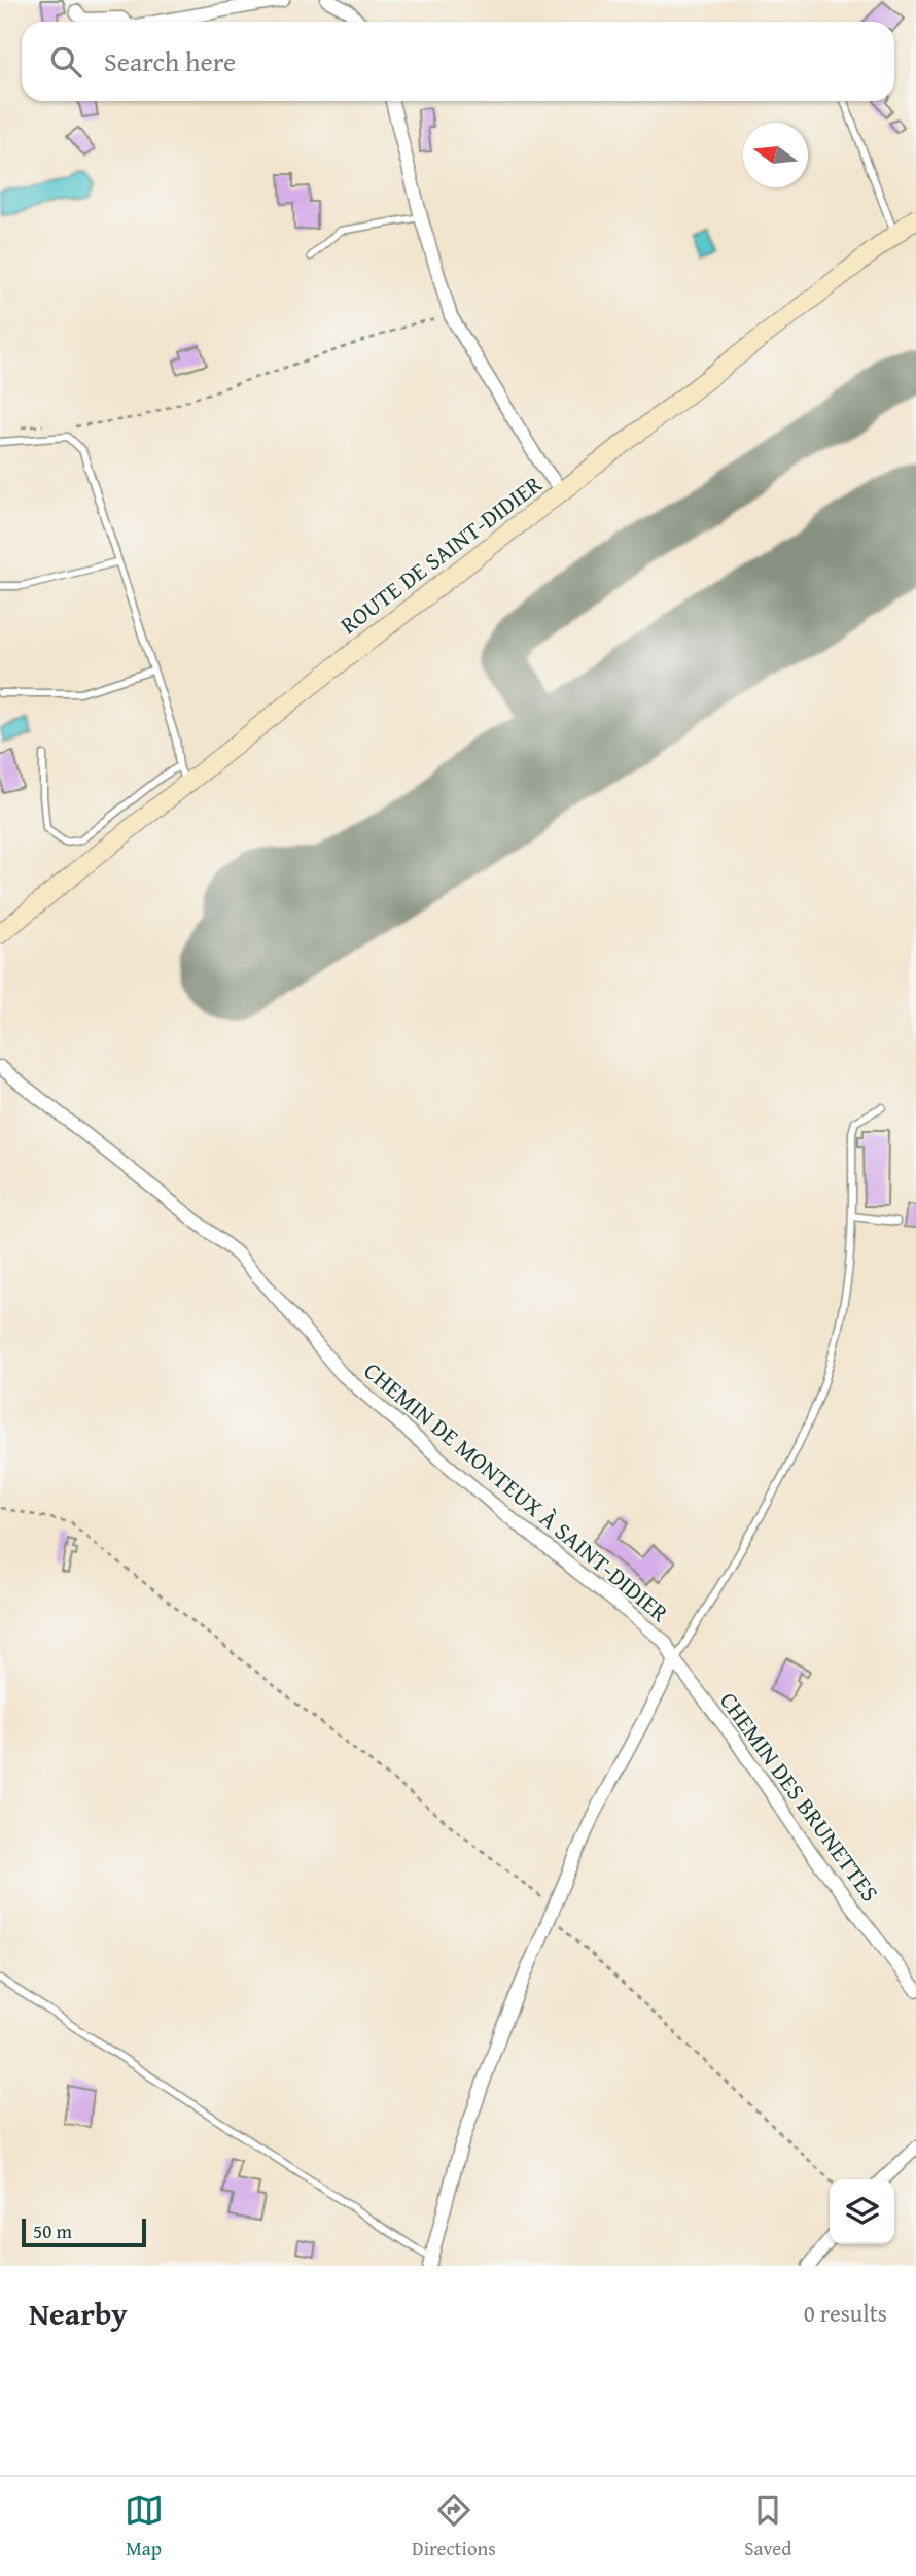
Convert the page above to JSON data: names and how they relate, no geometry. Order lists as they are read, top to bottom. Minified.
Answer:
{"streets":{"main road":["ROUTE DE SAINT-DIDIER"],"street":["CHEMIN DE MONTEUX À SAINT-DIDIER","CHEMIN DES BRUNETTES"]},"crossings":[["CHEMIN DE MONTEUX À SAINT-DIDIER","CHEMIN DES BRUNETTES"]],"scale_bar":"50 m","north":"left","page":{"search":"Search here","scale":"50 m","heading":["Nearby","0 results"],"nav":["Map","Directions","Saved"]}}
